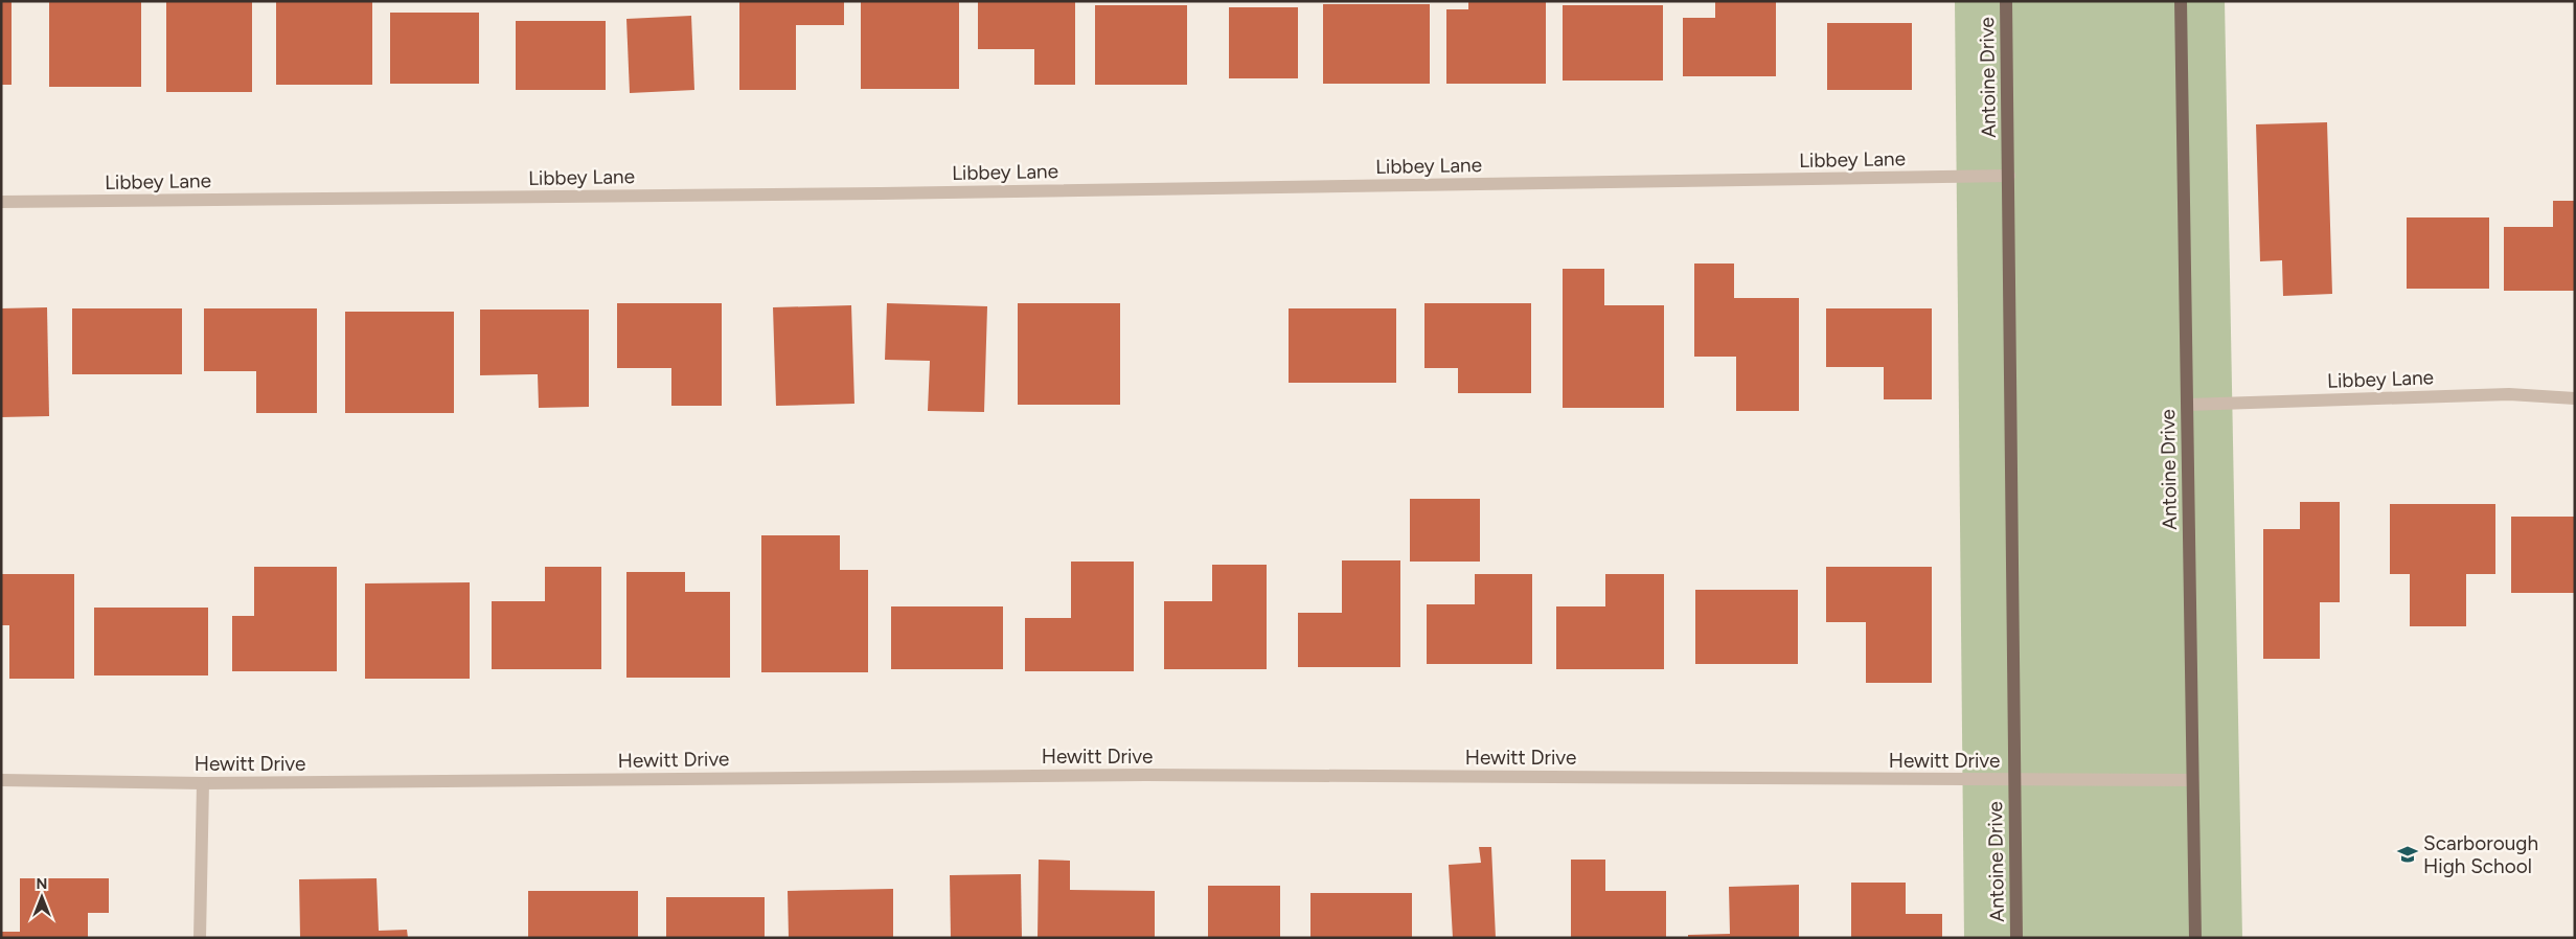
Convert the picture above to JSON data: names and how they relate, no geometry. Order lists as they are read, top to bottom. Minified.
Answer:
{"streets":{"main road":["Antoine Drive"],"street":["Libbey Lane","Hewitt Drive"]},"crossings":[["Antoine Drive","Libbey Lane"],["Antoine Drive","Hewitt Drive"]],"places":{"school or university":["Scarborough High School"]},"north":"top"}
